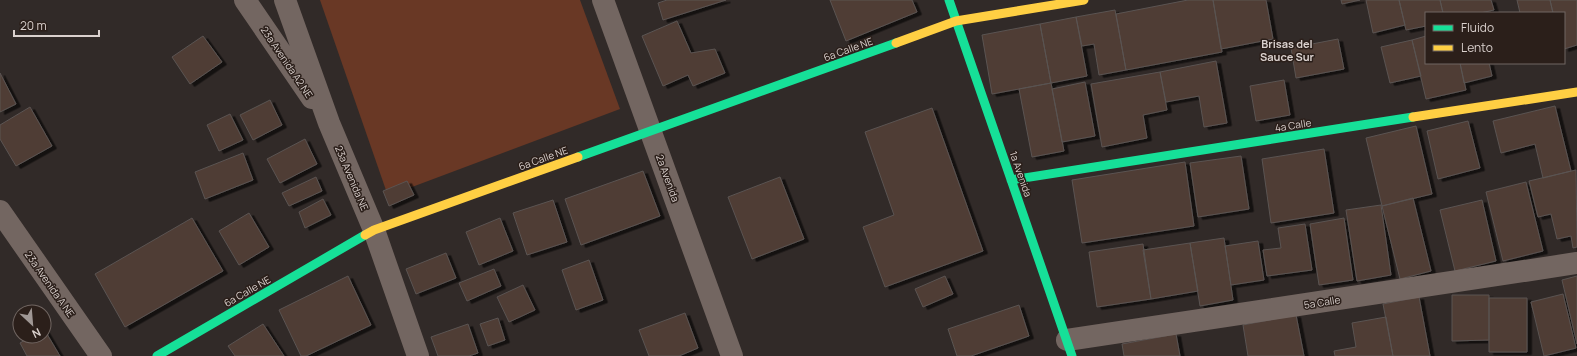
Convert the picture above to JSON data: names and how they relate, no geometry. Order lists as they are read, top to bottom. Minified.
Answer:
{"streets":{"street":["6a Calle NE","23a Avenida A2 NE","4a Calle","1a Avenida","23a Avenida NE","2a Avenida","23a Avenida A NE","5a Calle"]},"crossings":[["6a Calle NE","1a Avenida"],["6a Calle NE","23a Avenida NE"],["6a Calle NE","2a Avenida"],["23a Avenida A2 NE","23a Avenida NE"],["4a Calle","1a Avenida"],["1a Avenida","5a Calle"]],"districts":["Brisas del Sauce Sur"],"legend":["Fluido","Lento"],"scale_bar":"20 m","north":"bottom right"}
